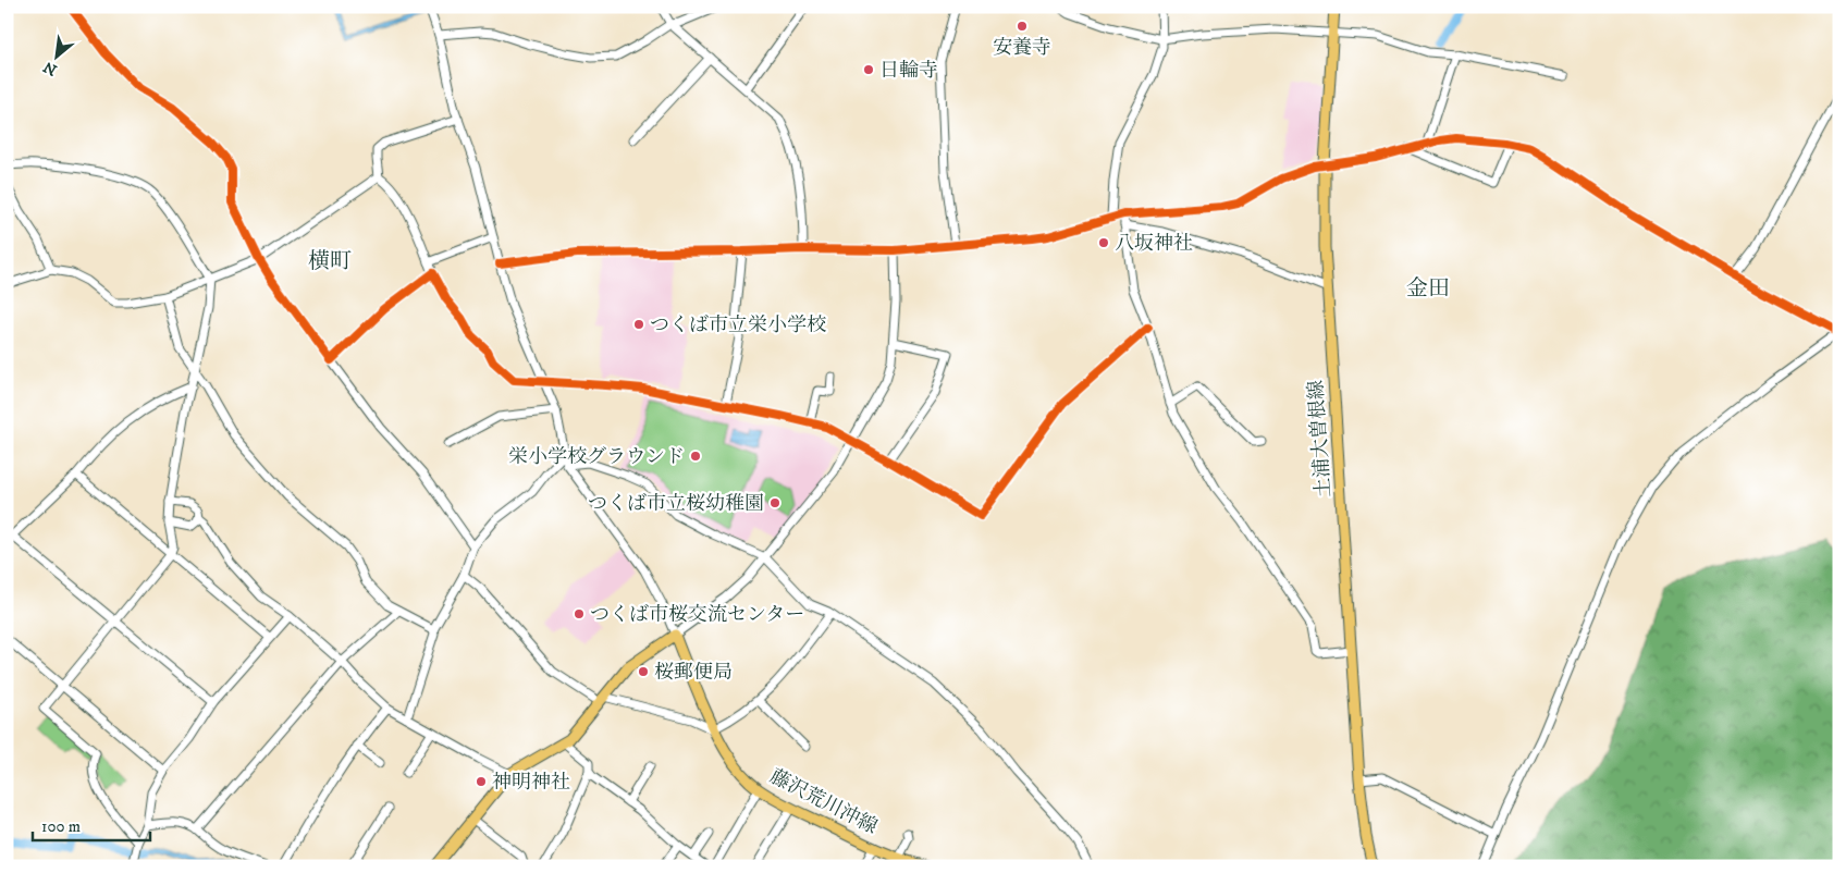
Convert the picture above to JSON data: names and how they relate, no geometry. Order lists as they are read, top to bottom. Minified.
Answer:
{"streets":{"main road":["土浦大曽根線","藤沢荒川沖線"]},"districts":["横町","金田"],"places":["安養寺","日輪寺","八坂神社","つくば市立栄小学校","栄小学校グラウンド","つくば市立桜幼稚園","つくば市桜交流センター","桜郵便局","神明神社"],"scale_bar":"100 m","north":"bottom left"}
